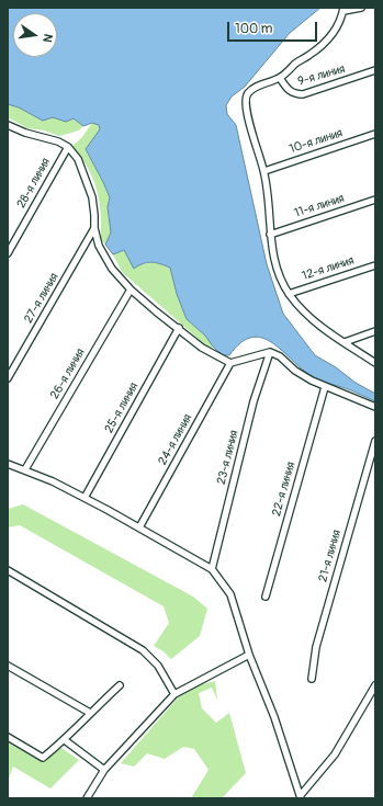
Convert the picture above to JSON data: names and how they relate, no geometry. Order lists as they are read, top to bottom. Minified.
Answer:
{"streets":{"street":["9-я линия","10-я линия","28-я линия","11-я линия","12-я линия","27-я линия","26-я линия","25-я линия","24-я линия","23-я линия","22-я линия","21-я линия"]},"scale_bar":"100 m","north":"right"}
